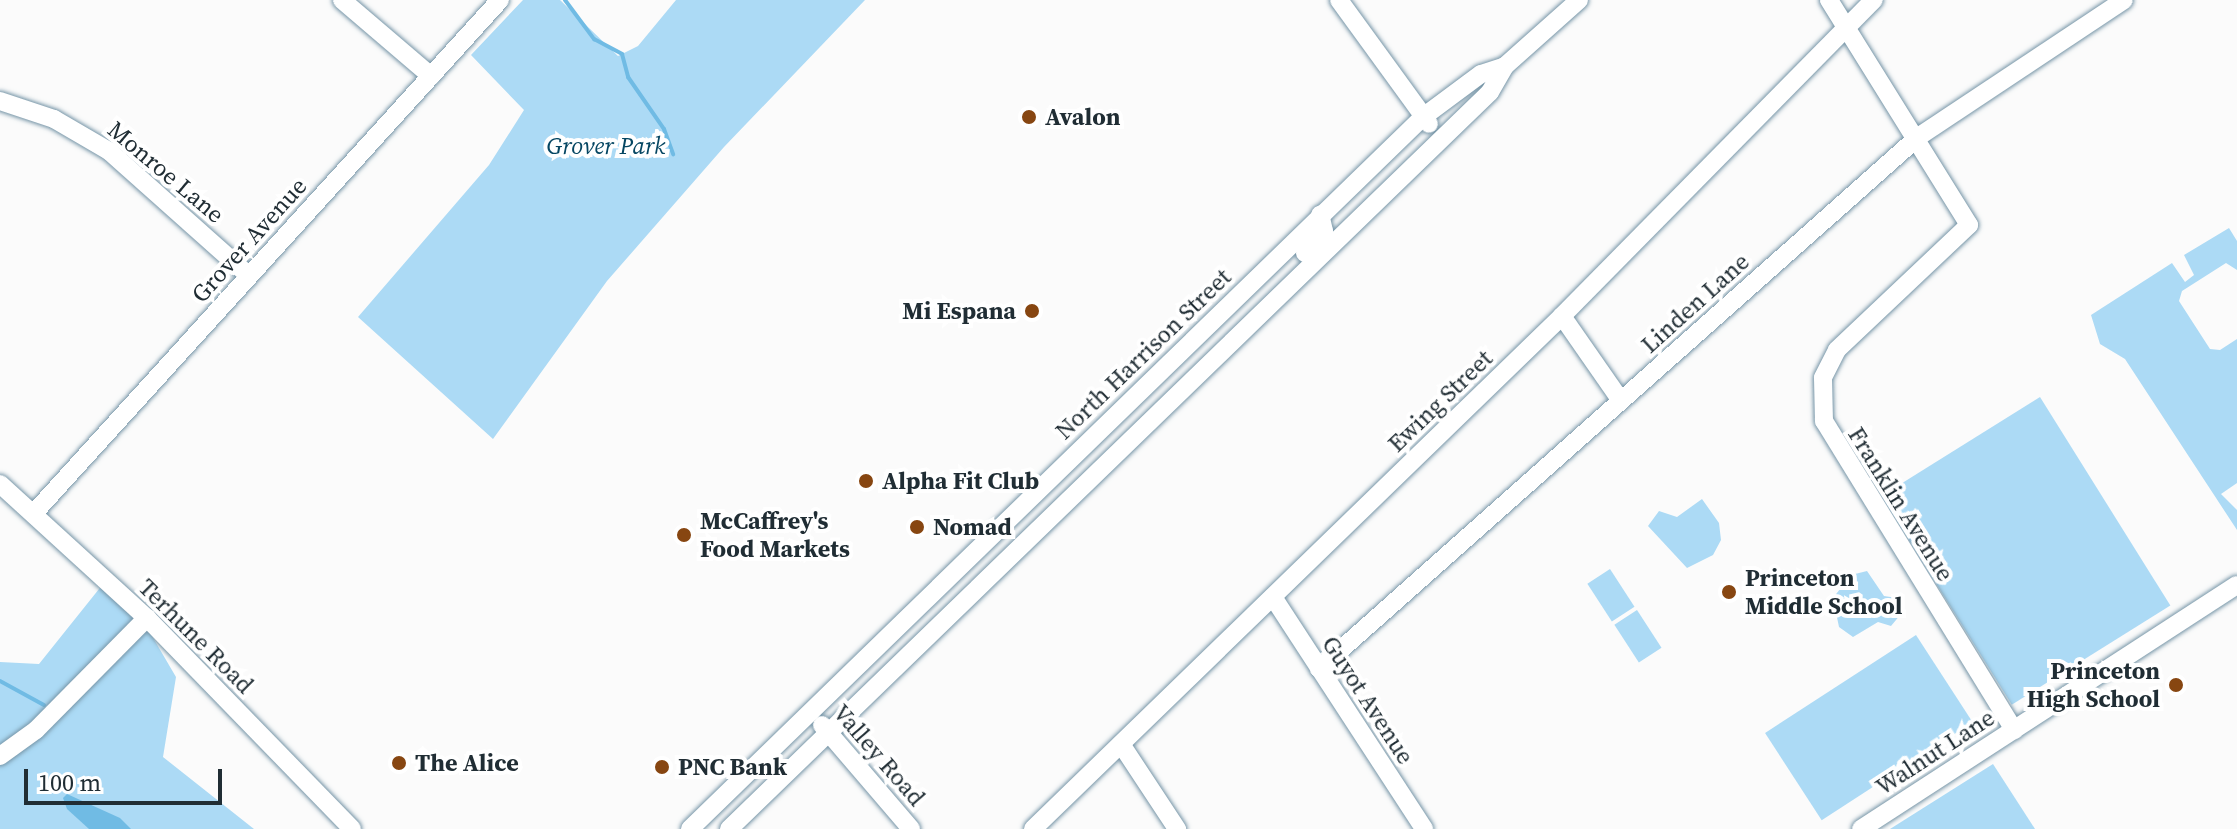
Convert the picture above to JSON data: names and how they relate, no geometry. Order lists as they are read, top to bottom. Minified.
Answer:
{"streets":{"street":["Monroe Lane","Grover Avenue","Linden Lane","North Harrison Street","Ewing Street","Franklin Avenue","Terhune Road","Guyot Avenue","Walnut Lane","Valley Road"]},"crossings":[["Monroe Lane","Grover Avenue"],["Grover Avenue","Terhune Road"],["Linden Lane","Franklin Avenue"],["Linden Lane","Guyot Avenue"],["North Harrison Street","Valley Road"],["Ewing Street","Franklin Avenue"],["Ewing Street","Guyot Avenue"],["Franklin Avenue","Walnut Lane"]],"parks":["Grover Park"],"places":["Avalon","Mi Espana","Alpha Fit Club","Nomad","McCaffrey's Food Markets","Princeton Middle School","Princeton High School","The Alice","PNC Bank"],"scale_bar":"100 m"}
